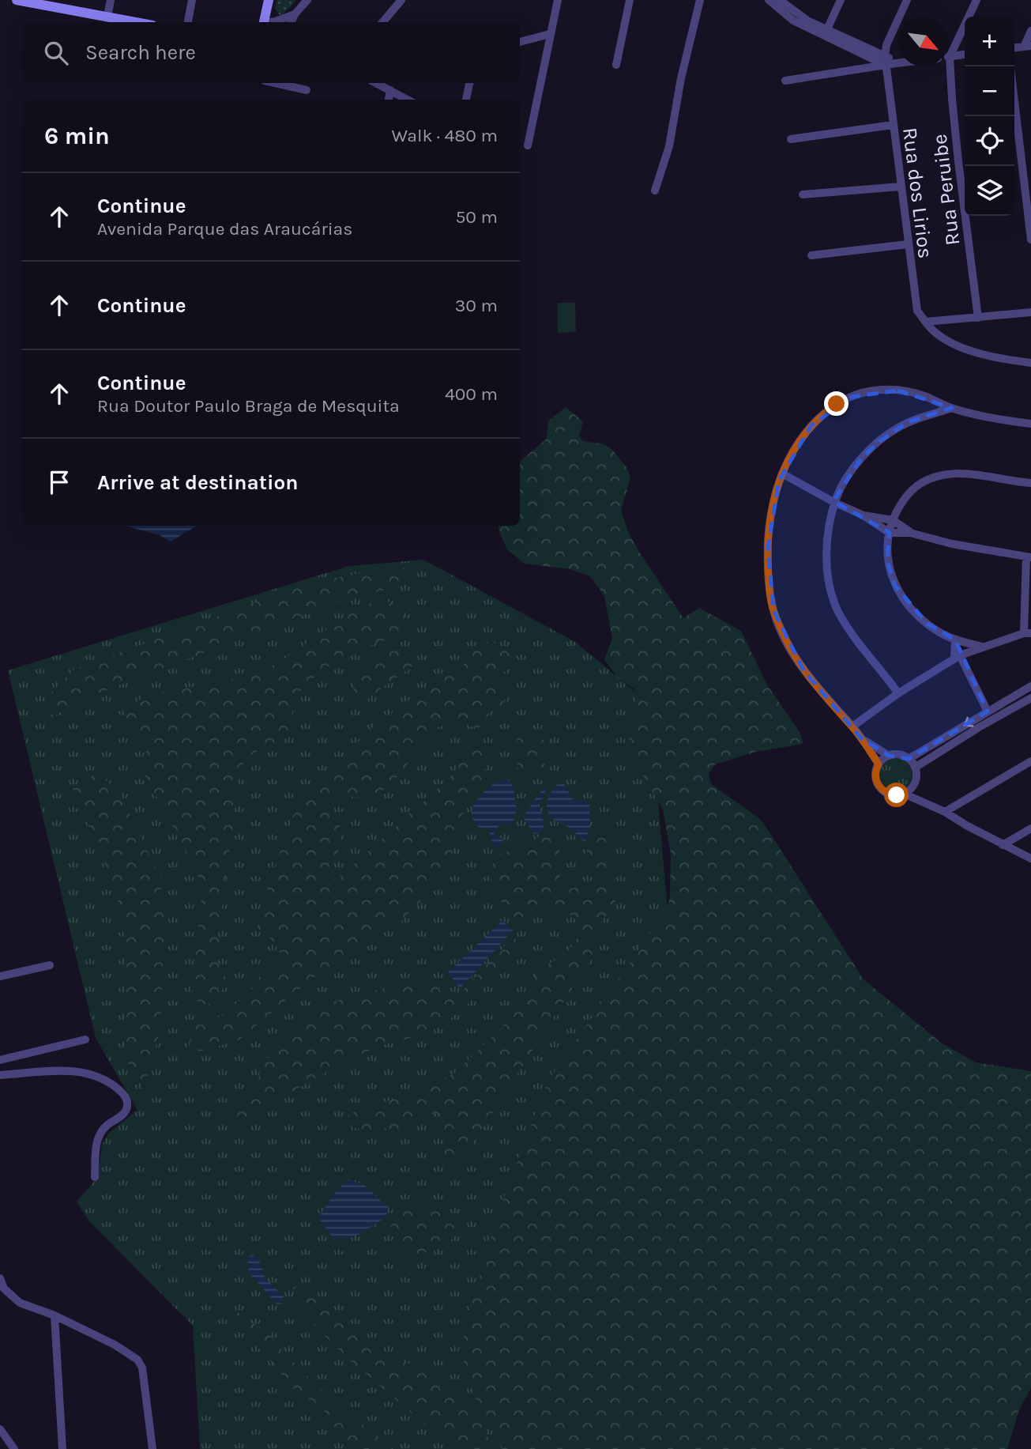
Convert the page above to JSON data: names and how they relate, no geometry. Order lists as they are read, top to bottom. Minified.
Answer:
{"streets":{"street":["Rua Peruibe","Rua dos Lirios"]},"north":"bottom right","page":{"map_buttons":["+","−"],"search":"Search here","heading":["6 min","Walk · 480 m"],"list":[["Continue","Avenida Parque das Araucárias","50 m"],["Continue","30 m"],["Continue","Rua Doutor Paulo Braga de Mesquita","400 m"],"Arrive at destination"]}}
